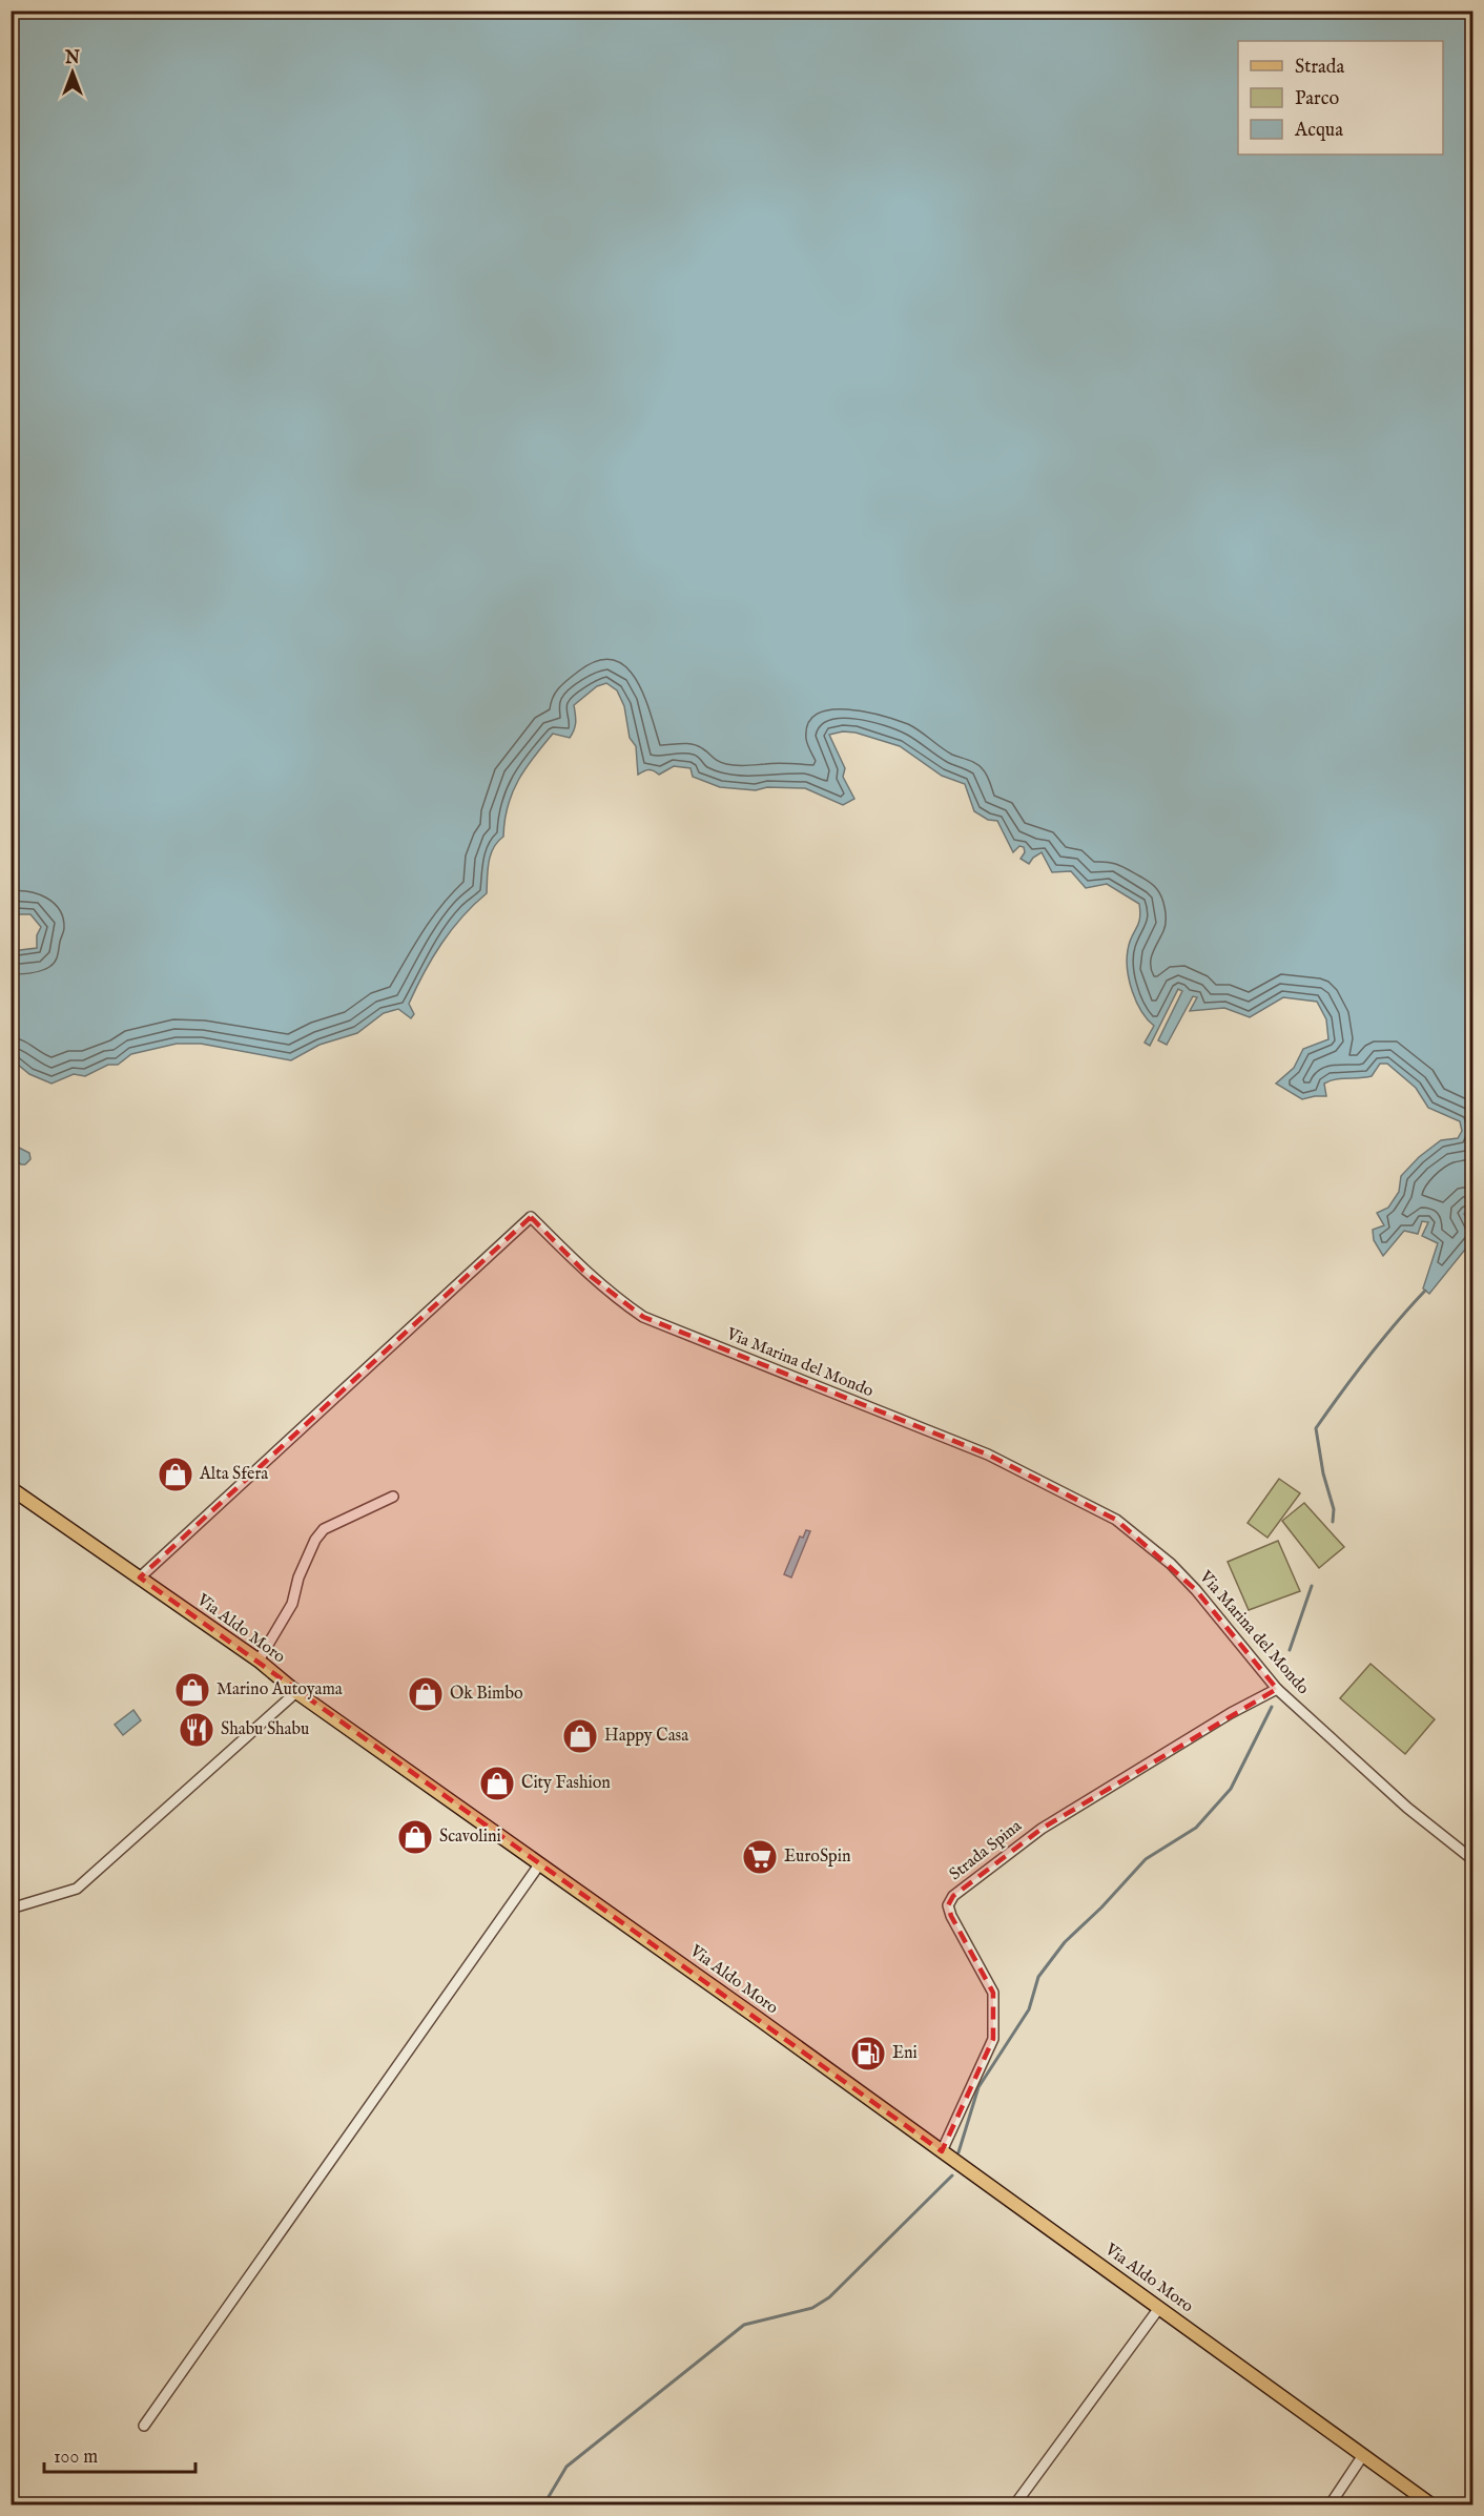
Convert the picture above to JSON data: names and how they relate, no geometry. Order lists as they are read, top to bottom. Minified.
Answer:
{"streets":{"main road":["Via Aldo Moro"],"street":["Via Marina del Mondo","Strada Spina"]},"crossings":[["Via Marina del Mondo","Via Aldo Moro"],["Via Marina del Mondo","Strada Spina"],["Via Aldo Moro","Strada Spina"]],"places":{"shop":["Alta Sfera","Marino Autoyama","Ok Bimbo","Happy Casa","City Fashion","Scavolini"],"restaurant":["Shabu Shabu"],"supermarket":["EuroSpin"],"fuel station":["Eni"]},"legend":["Strada","Parco","Acqua"],"scale_bar":"100 m","north":"top"}
